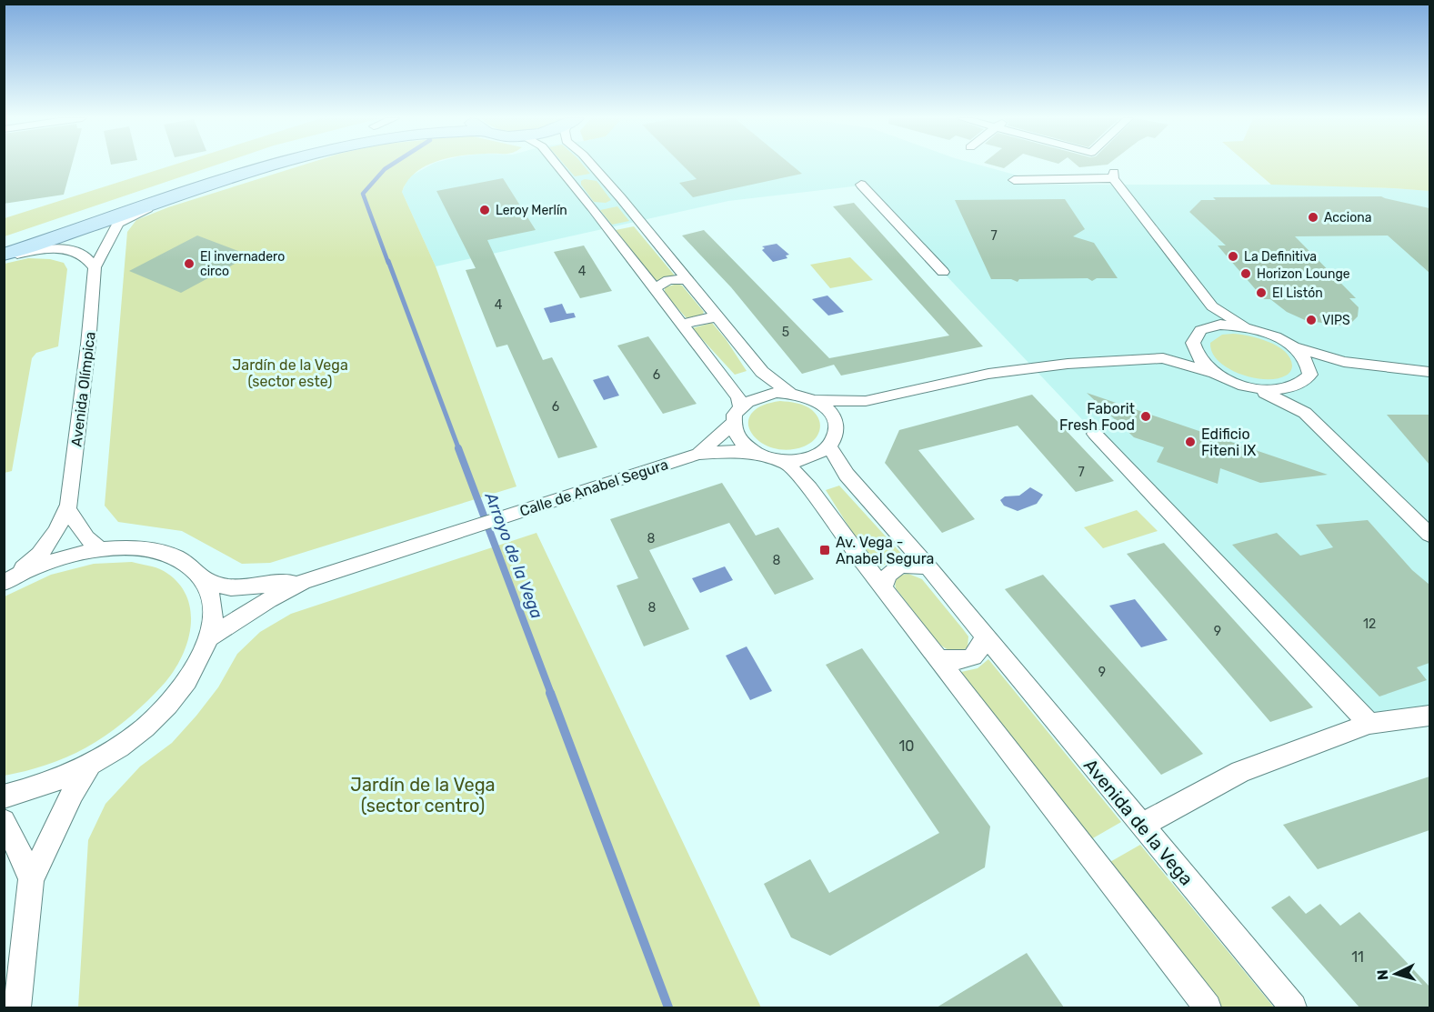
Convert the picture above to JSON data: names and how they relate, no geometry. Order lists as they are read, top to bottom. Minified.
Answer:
{"streets":{"street":["Avenida Olímpica","Calle de Anabel Segura","Avenida de la Vega"]},"crossings":[["Calle de Anabel Segura","Avenida de la Vega"]],"water":["Arroyo de la Vega"],"parks":["Jardín de la Vega (sector este)","Jardín de la Vega (sector centro)"],"places":{"other":["Leroy Merlín","Acciona","La Definitiva","El invernadero circo","Horizon Lounge","El Listón","VIPS","Faborit Fresh Food","Edificio Fiteni IX"],"transit":["Av. Vega - Anabel Segura"]},"house_numbers":["7","4","4","5","6","6","7","8","8","8","12","9","9","10","11"],"north":"left"}
